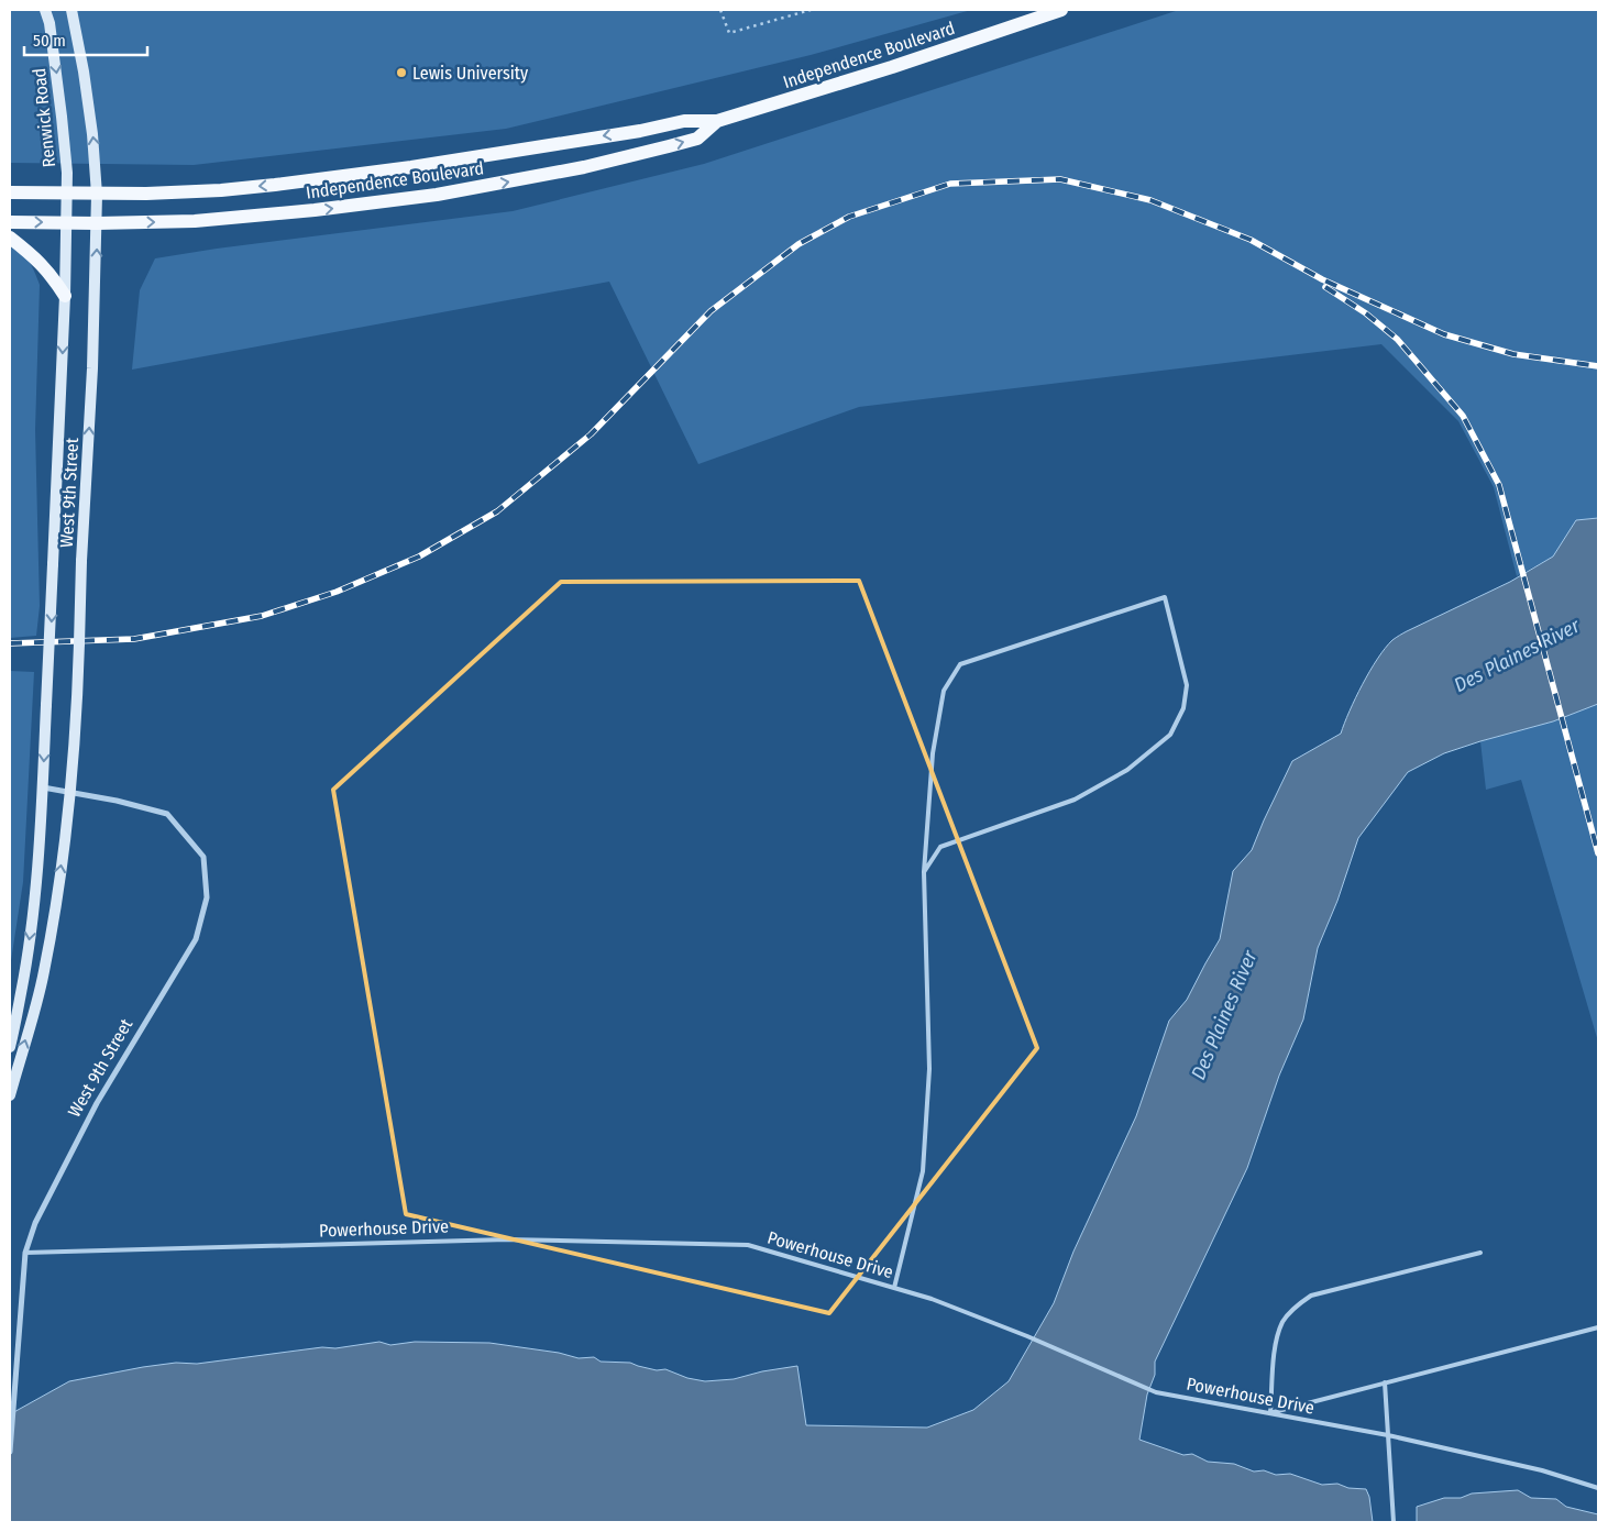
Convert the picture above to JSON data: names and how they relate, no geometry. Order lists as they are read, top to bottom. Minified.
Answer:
{"streets":{"main road":["Independence Boulevard","Renwick Road","West 9th Street"],"lane":["Powerhouse Drive"]},"crossings":[["Independence Boulevard","Renwick Road"],["Independence Boulevard","West 9th Street"],["Renwick Road","West 9th Street"],["West 9th Street","Powerhouse Drive"]],"water":["Des Plaines River"],"places":["Lewis University"],"scale_bar":"50 m"}
